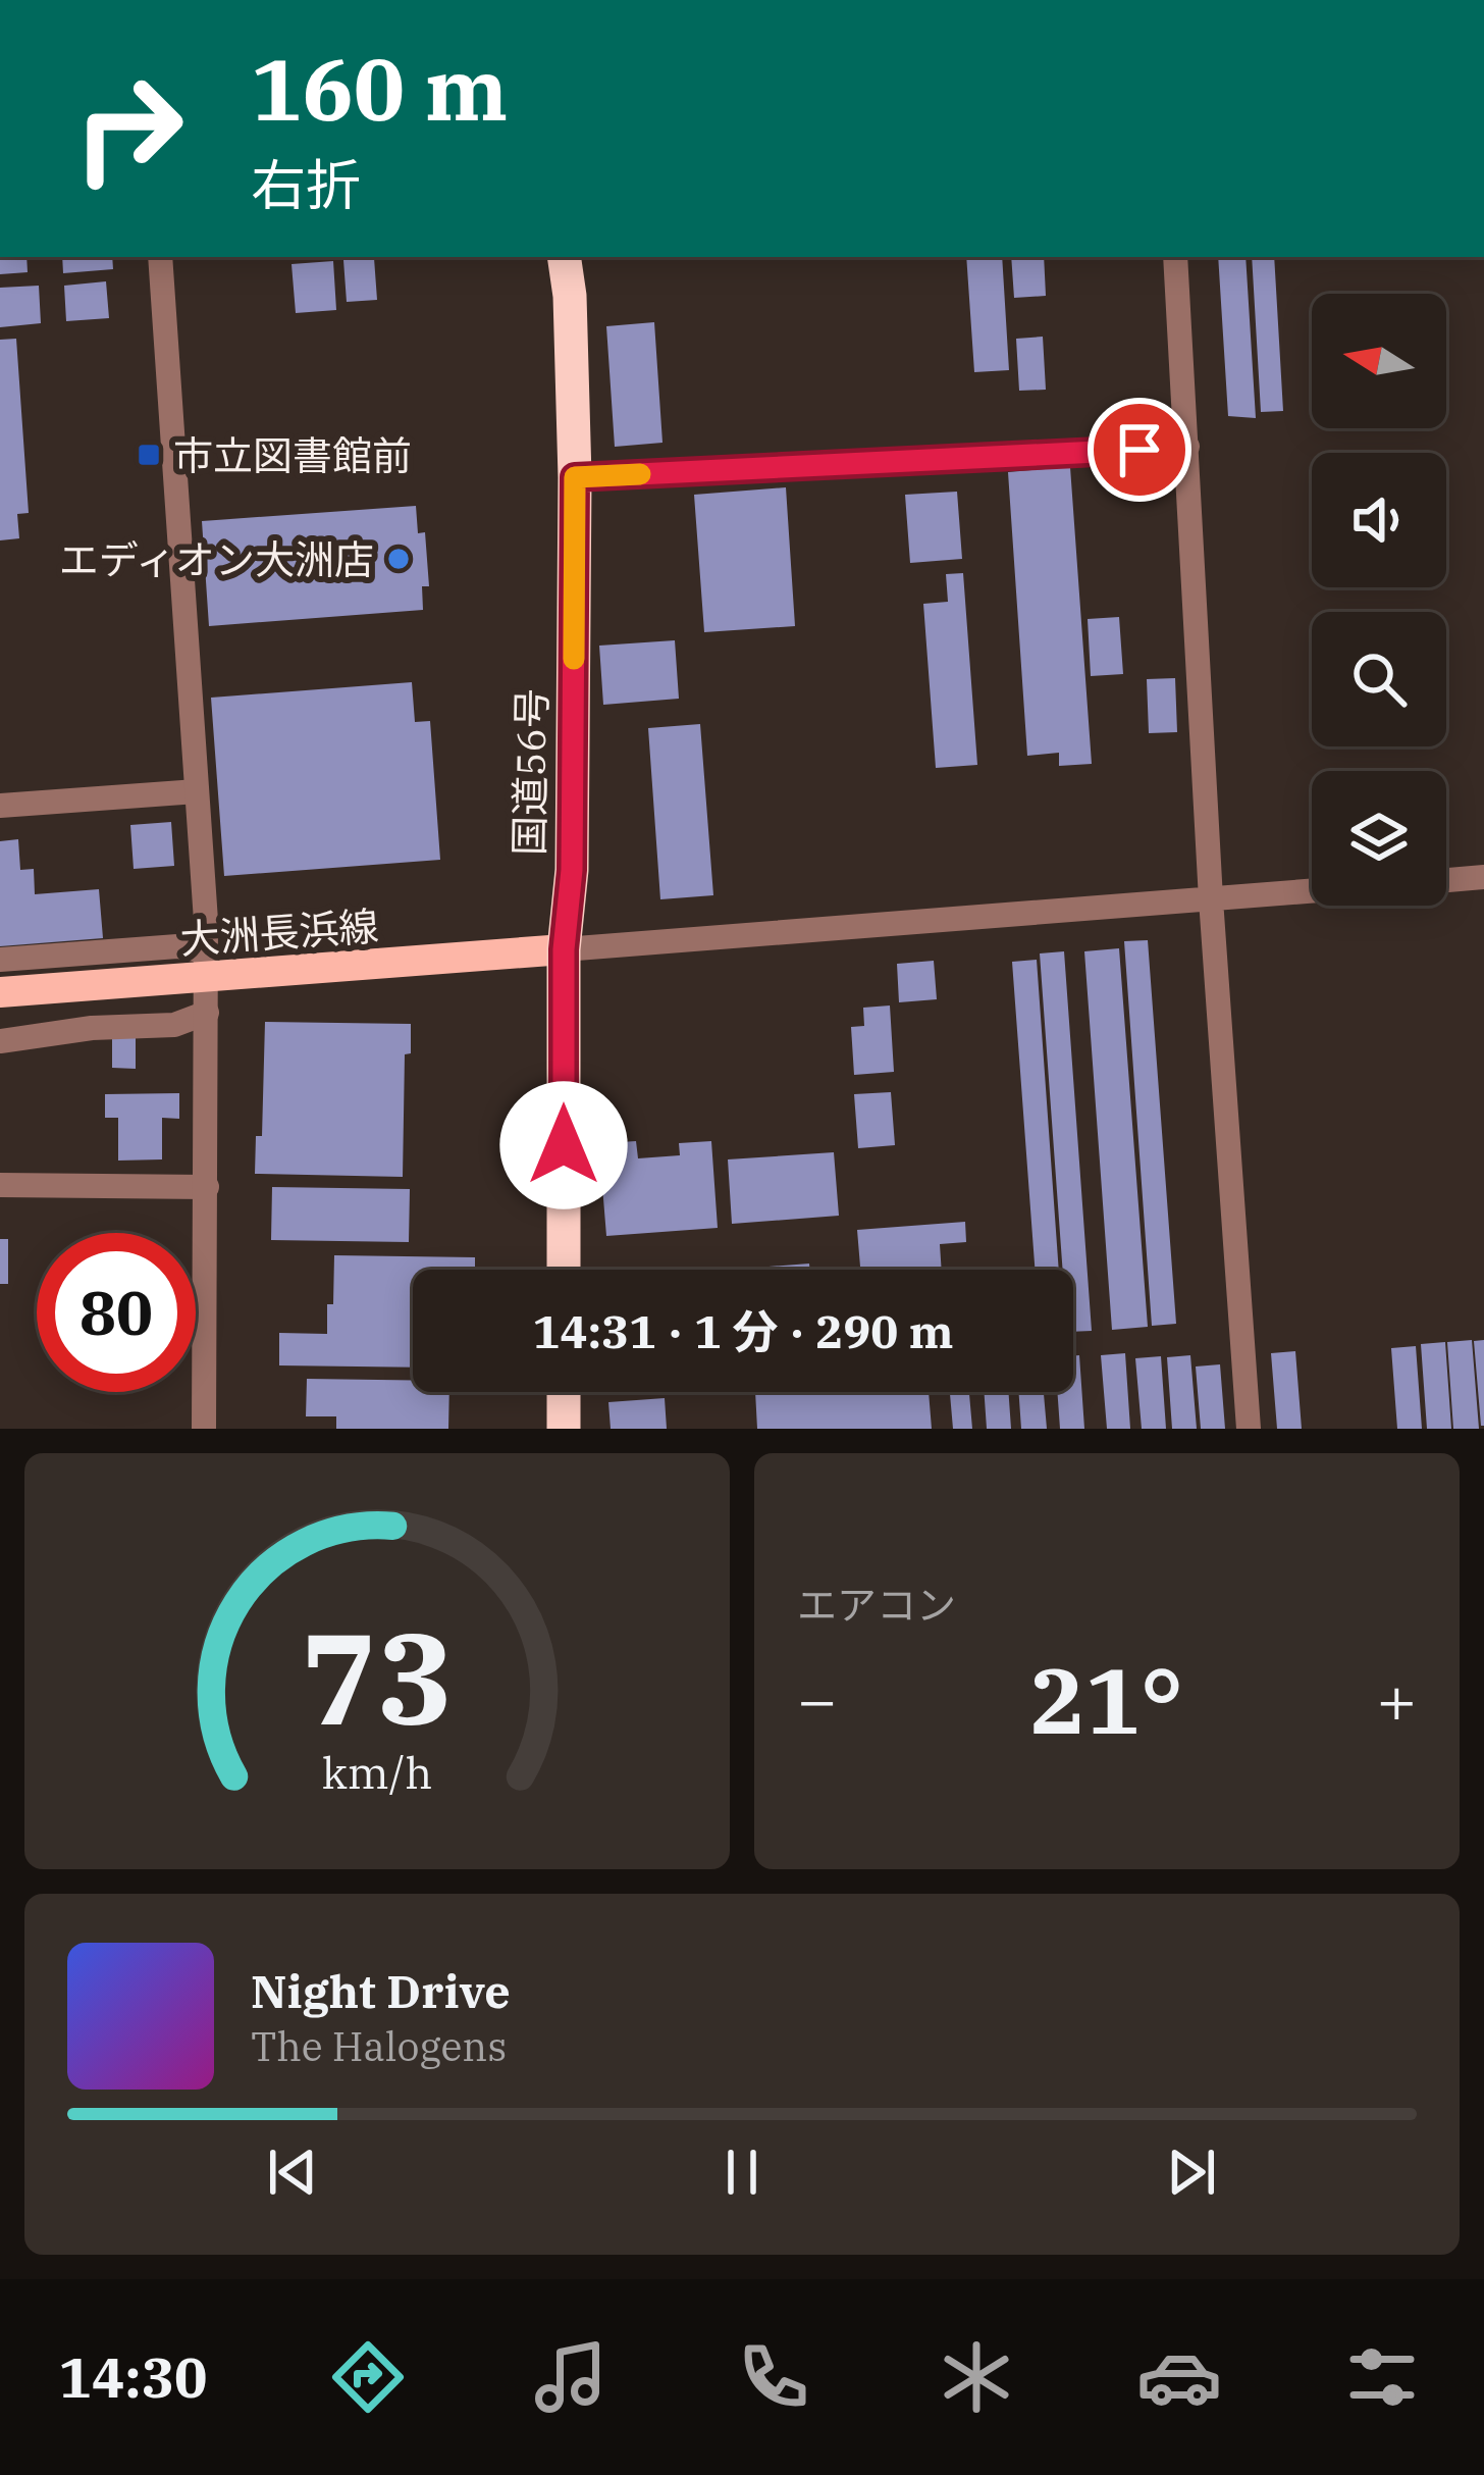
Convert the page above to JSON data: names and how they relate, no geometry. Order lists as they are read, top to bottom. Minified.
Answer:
{"streets":{"highway":["国道56号"],"main road":["大洲長浜線"]},"crossings":[["国道56号","大洲長浜線"]],"places":{"transit":["市立図書館前"],"other":["エディオン大洲店"]},"north":"left","page":{"turn":["160 m","右折"],"limit":"80","trip":"14:31 · 1 分 · 290 m","tile":"エアコン","heat":["−","21°","+"],"song":["Night Drive","The Halogens"],"tabs":"14:30","gauge":["73","km/h"]}}
